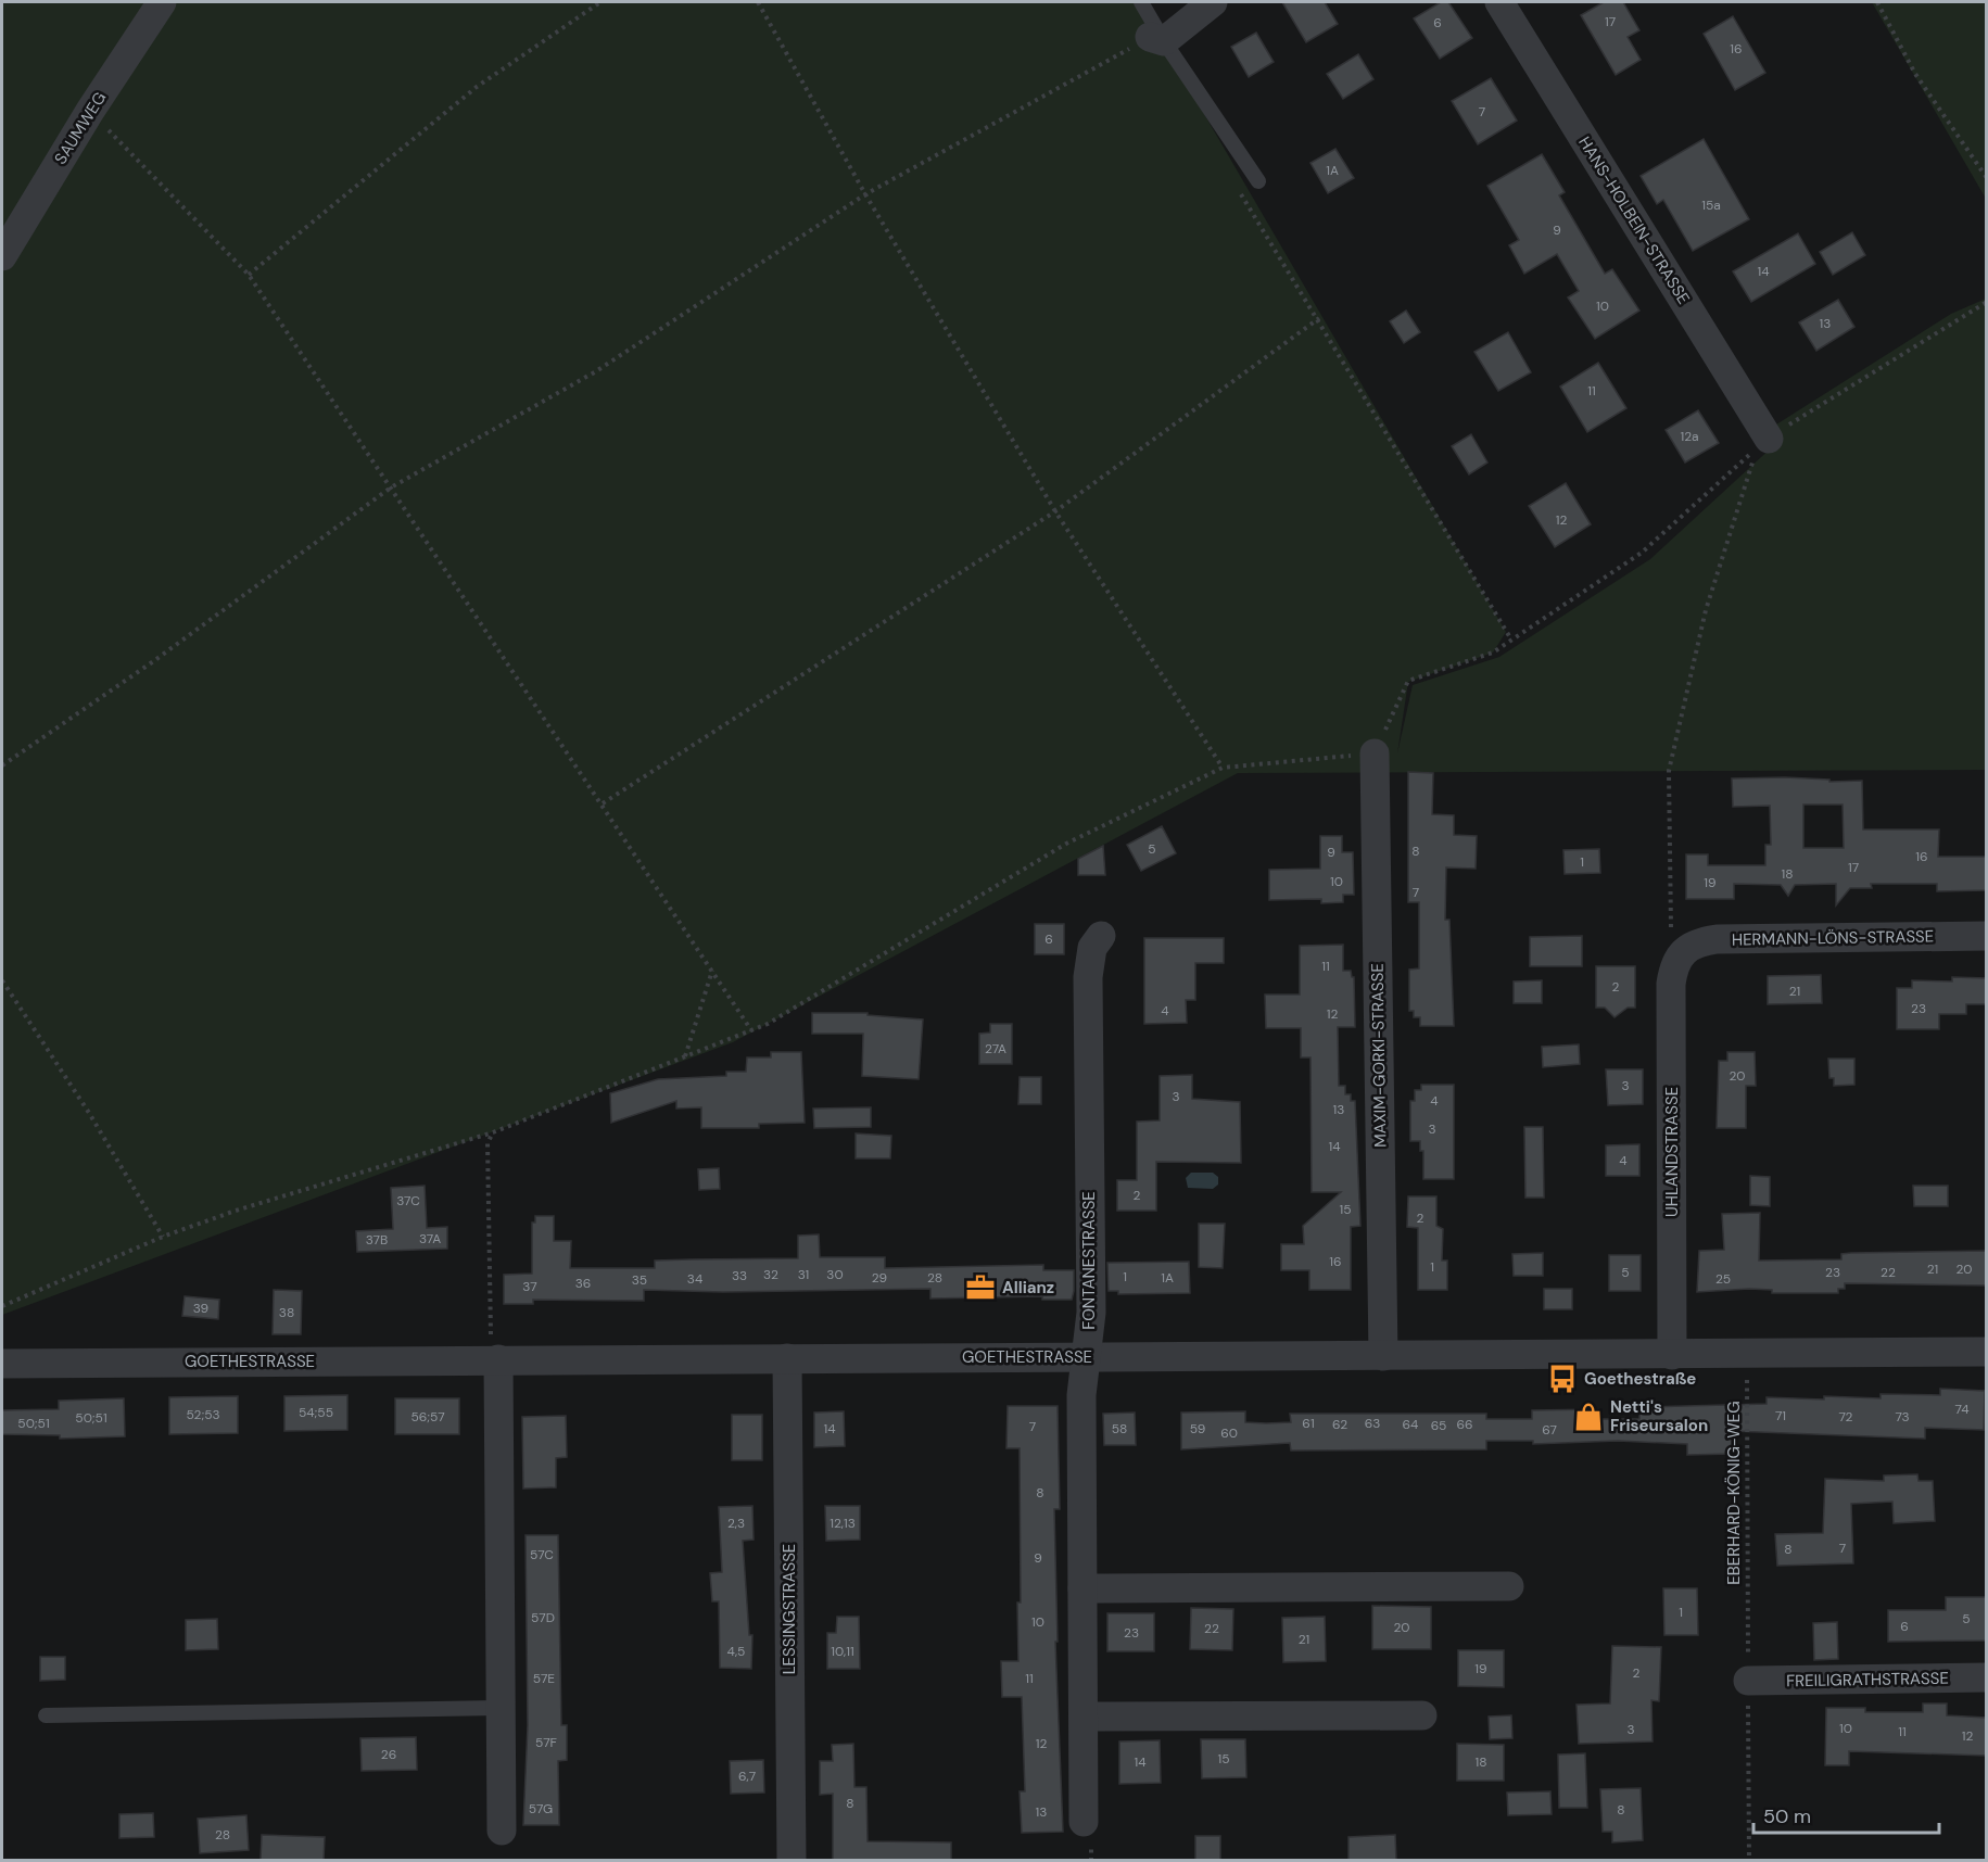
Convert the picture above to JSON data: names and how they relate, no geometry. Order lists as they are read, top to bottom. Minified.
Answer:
{"streets":{"street":["SAUMWEG","HANS-HOLBEIN-STRASSE","HERMANN-LÖNS-STRASSE","MAXIM-GORKI-STRASSE","UHLANDSTRASSE","FONTANESTRASSE","GOETHESTRASSE","LESSINGSTRASSE","FREILIGRATHSTRASSE"],"path":["EBERHARD-KÖNIG-WEG"]},"crossings":[["HERMANN-LÖNS-STRASSE","UHLANDSTRASSE"],["MAXIM-GORKI-STRASSE","GOETHESTRASSE"],["UHLANDSTRASSE","GOETHESTRASSE"],["FONTANESTRASSE","GOETHESTRASSE"],["GOETHESTRASSE","EBERHARD-KÖNIG-WEG"],["GOETHESTRASSE","LESSINGSTRASSE"]],"places":{"office":["Allianz"],"bus stop":["Goethestraße"],"shop":["Netti's Friseursalon"]},"house_numbers":["17","6","16","7","1A","15a","9","14","10","13","11","12a","12","5","8","9","16","1","17","18","10","19","7","6","11","2","21","23","4","12","27A","20","3","3","4","13","3","14","4","2","37C","15","2","37A","37B","16","1","21","20","5","23","22","32","31","30","33","1","29","28","1A","34","25","35","36","37","39","38","74","54;55","52;53","71","56;57","72","73","50;51","50;51","61","63","62","64","66","65","7","14","58","59","67","60","8","2,3","12,13","7","8","57C","9","1","57D","5","10","6","20","22","23","21","4,5","10,11","19","2","57E","11","10","3","11","12","57F","12","26","15","14","18","6,7","8","57G","8","13","28"],"scale_bar":"50 m"}
